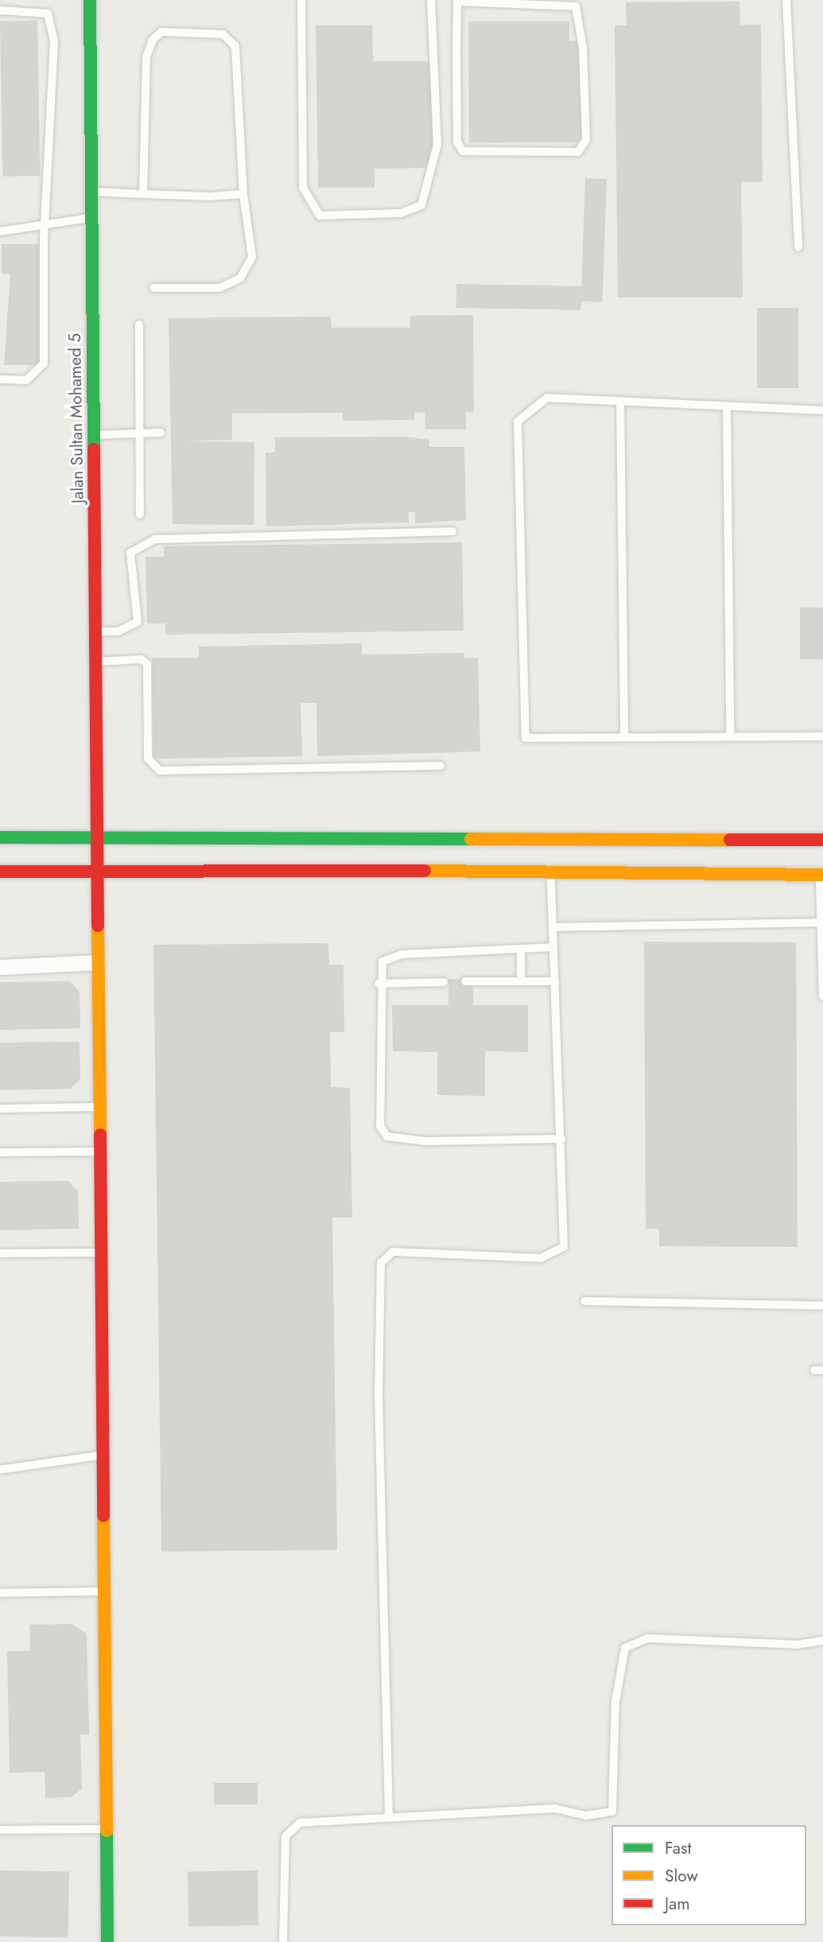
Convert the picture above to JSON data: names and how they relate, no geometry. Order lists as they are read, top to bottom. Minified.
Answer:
{"streets":{"street":["Jalan Sultan Mohamed 5"]},"legend":["Fast","Slow","Jam"]}
